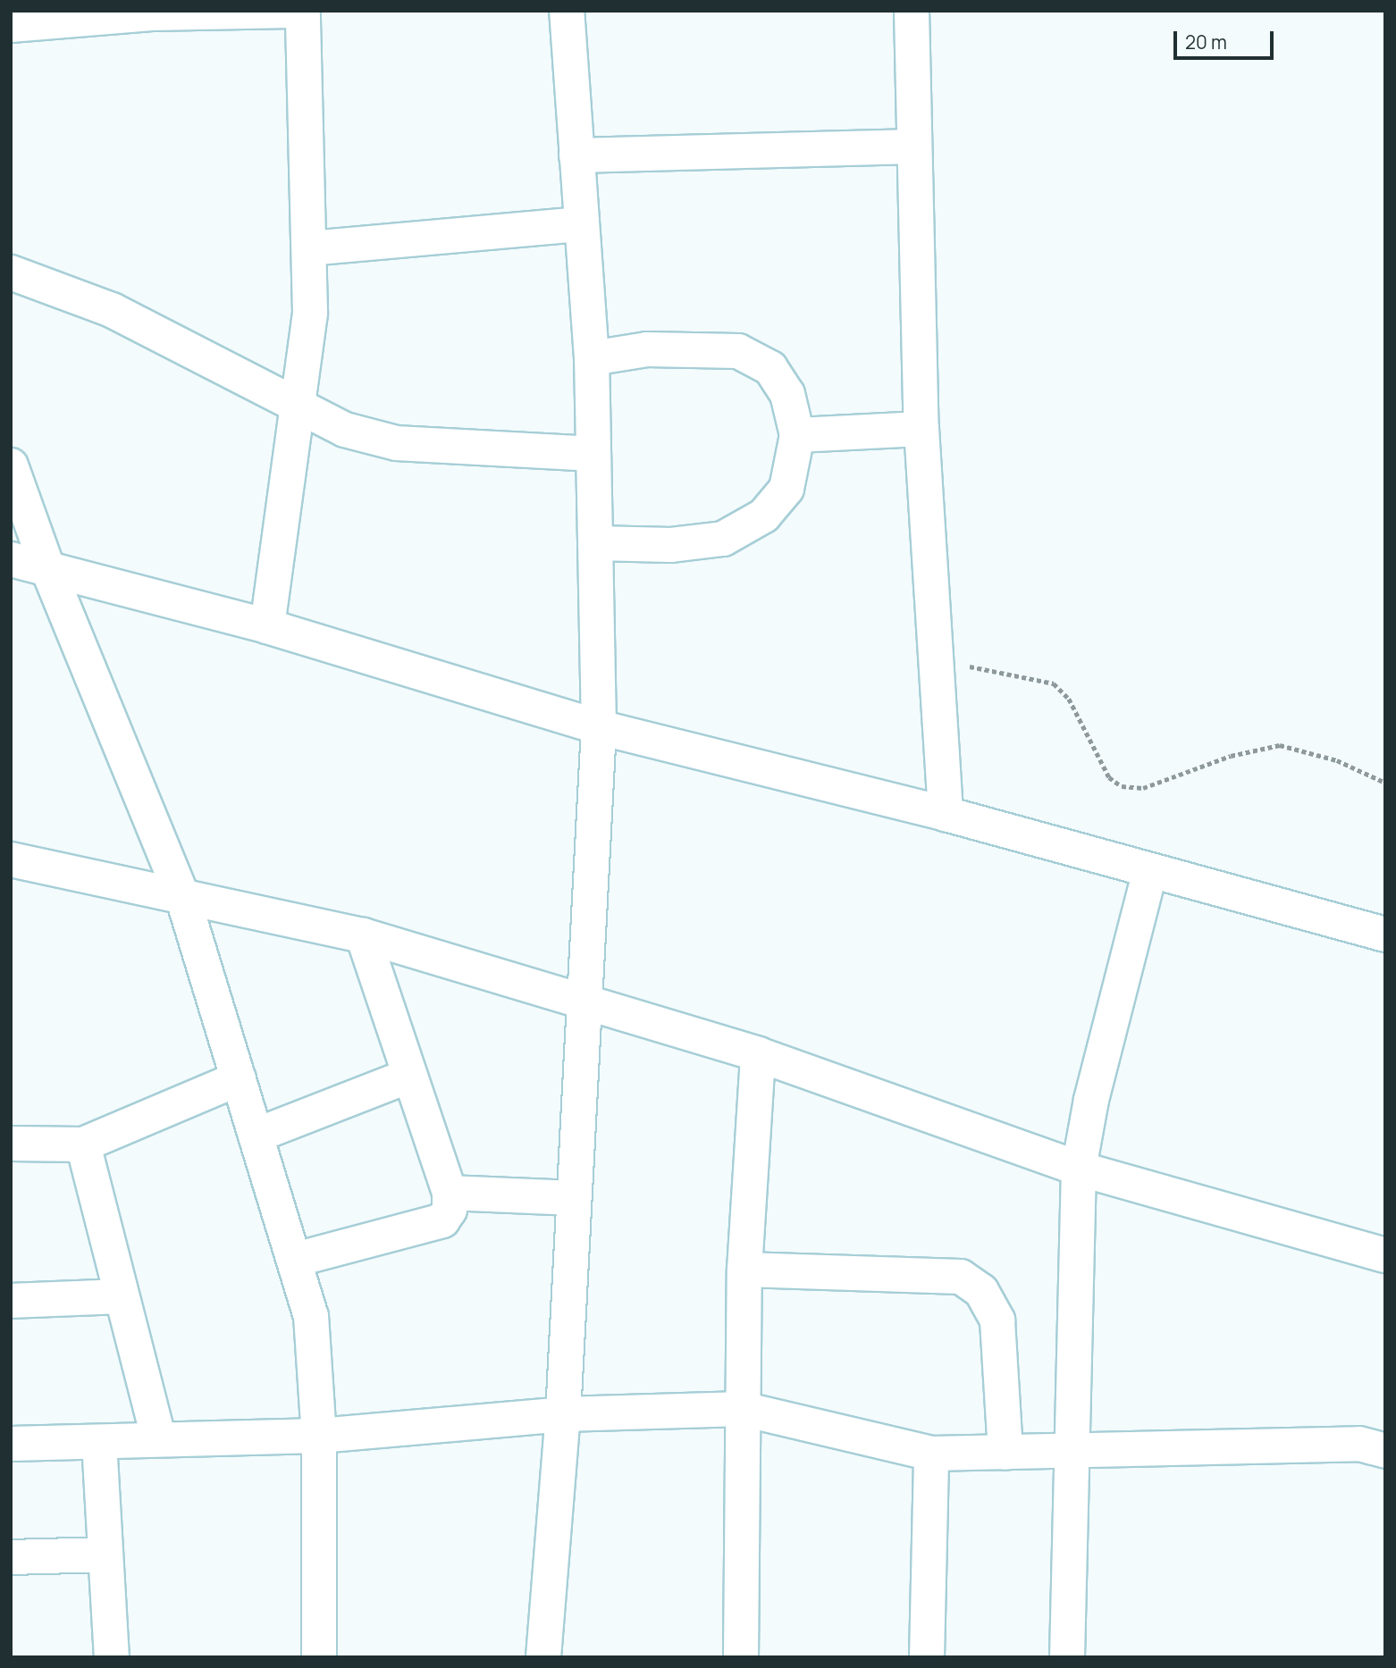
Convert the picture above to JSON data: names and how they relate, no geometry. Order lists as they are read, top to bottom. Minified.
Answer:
{"scale_bar":"20 m"}
